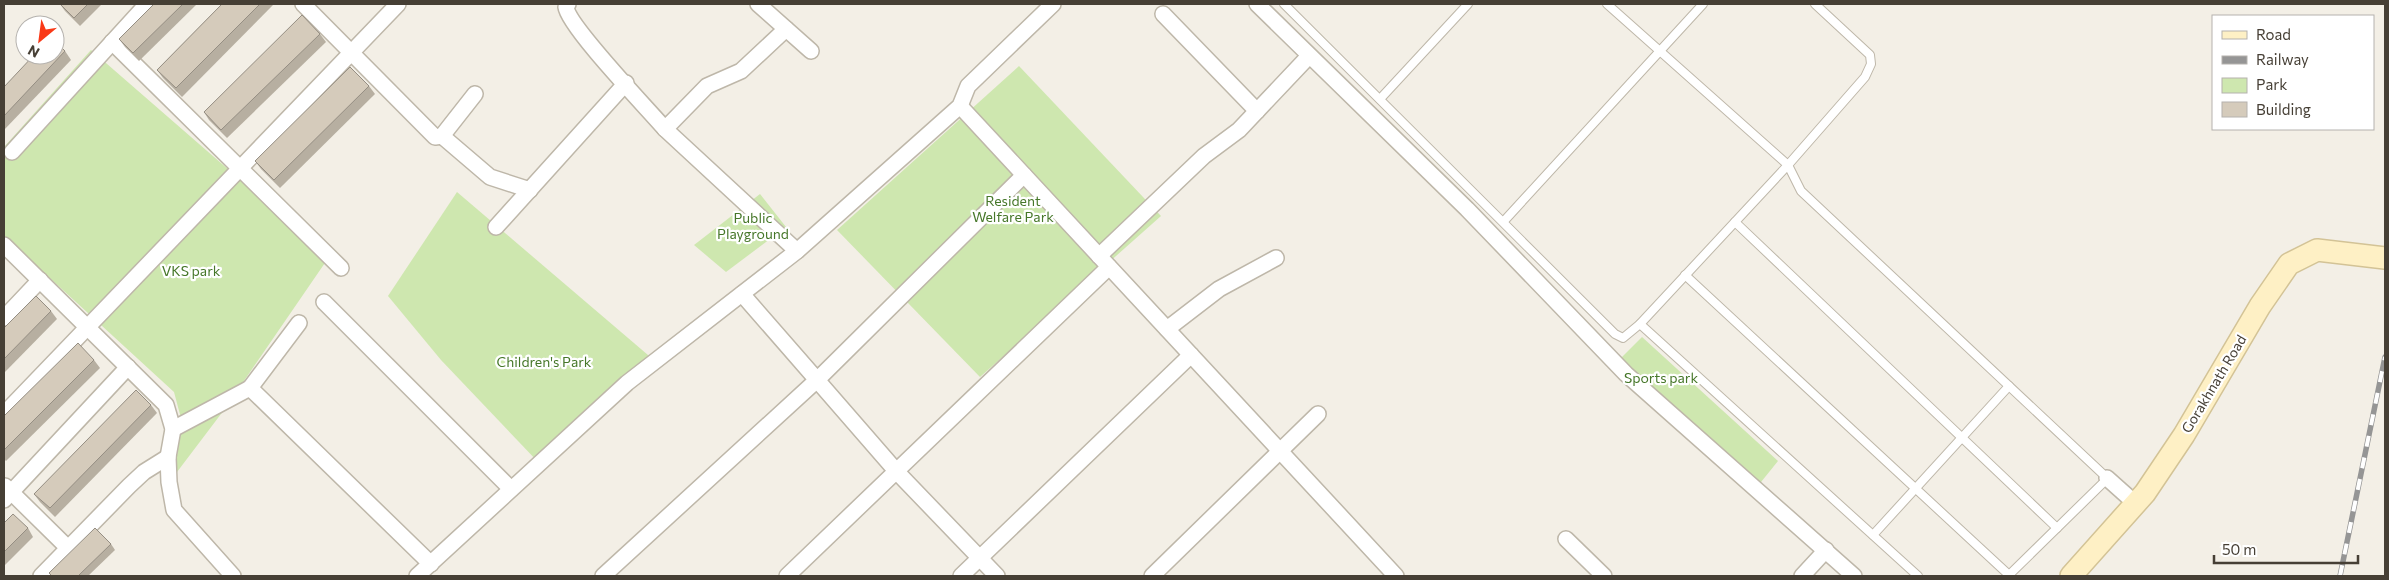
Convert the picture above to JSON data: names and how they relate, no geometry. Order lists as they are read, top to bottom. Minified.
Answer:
{"streets":{"main road":["Gorakhnath Road"]},"parks":["Resident Welfare Park","Public Playground","VKS park","Children's Park","Sports park"],"legend":["Road","Railway","Park","Building"],"scale_bar":"50 m","north":"bottom left"}
